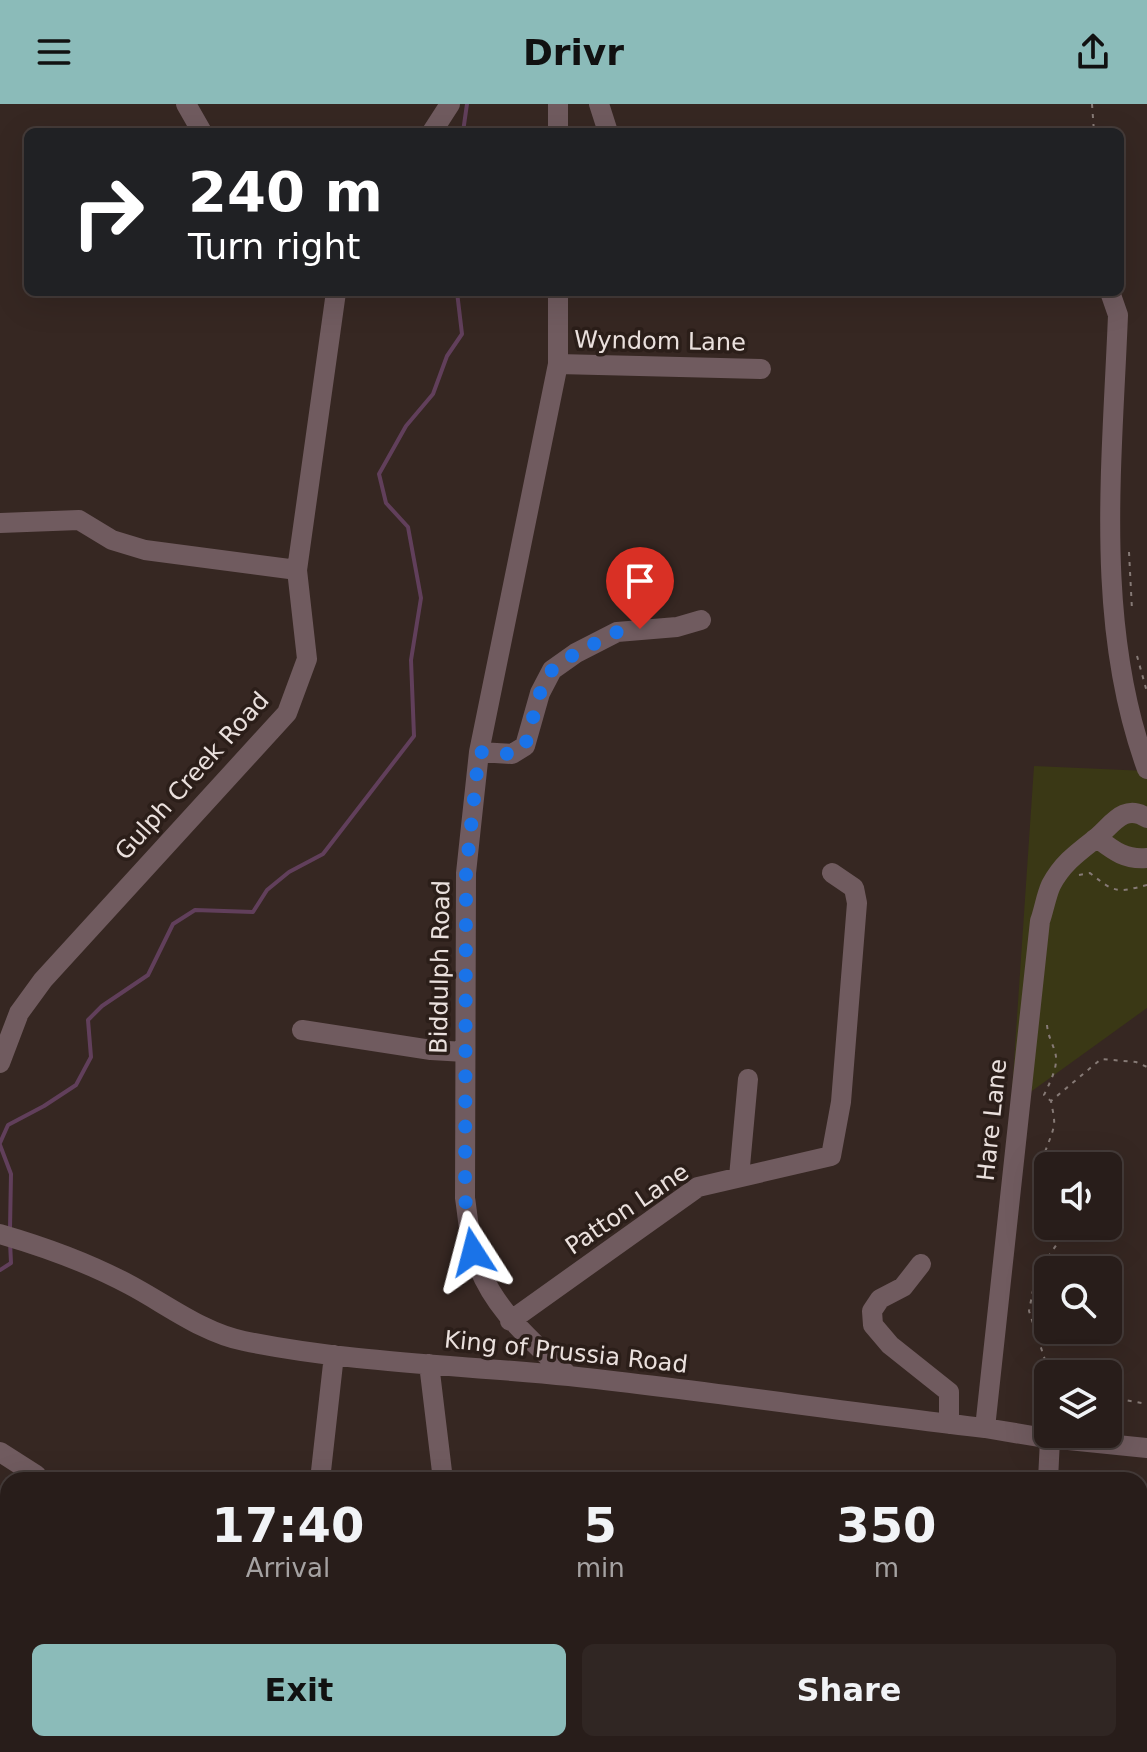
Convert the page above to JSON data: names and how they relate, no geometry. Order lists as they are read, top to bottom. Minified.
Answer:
{"streets":{"street":["Wyndom Lane","Gulph Creek Road","Biddulph Road","Hare Lane","Patton Lane","King of Prussia Road"]},"crossings":[["Wyndom Lane","Biddulph Road"],["Biddulph Road","Patton Lane"],["Biddulph Road","King of Prussia Road"],["Hare Lane","King of Prussia Road"]],"page":{"header":"Drivr","turn":["240 m","Turn right"],"eta":["17:40","Arrival","5","min","350","m"],"buttons":["Exit","Share"]}}
